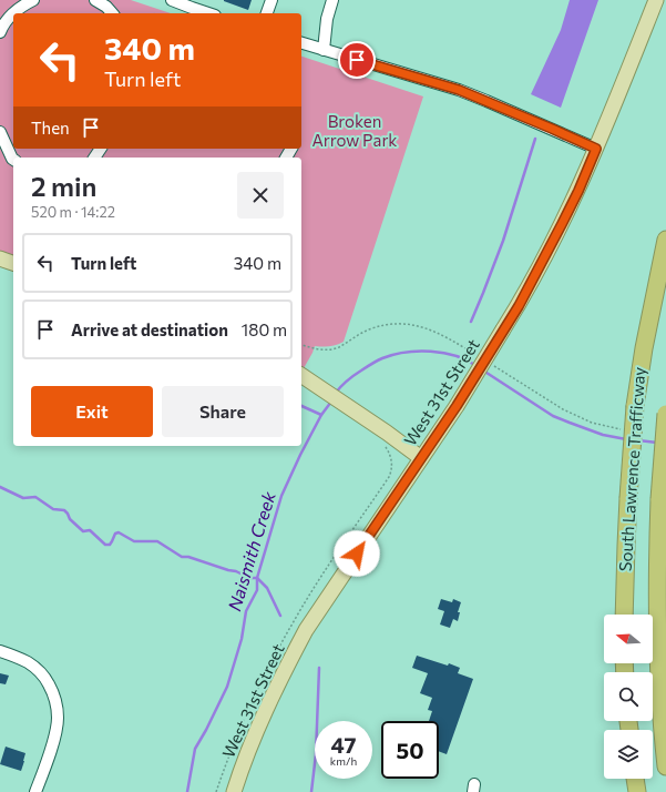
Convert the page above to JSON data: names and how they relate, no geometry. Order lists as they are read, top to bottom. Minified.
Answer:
{"streets":{"highway":["South Lawrence Trafficway"],"main road":["West 31st Street"]},"water":["Naismith Creek"],"parks":["Broken Arrow Park"],"north":"left","page":{"turn":["340 m","Turn left"],"then":"Then","heading":["2 min","520 m · 14:22"],"list":[{"name":"Turn left","value":"340 m"},{"name":"Arrive at destination","value":"180 m"}],"buttons":["Exit","Share"],"speed":"47 km/h","limit":"50"}}
